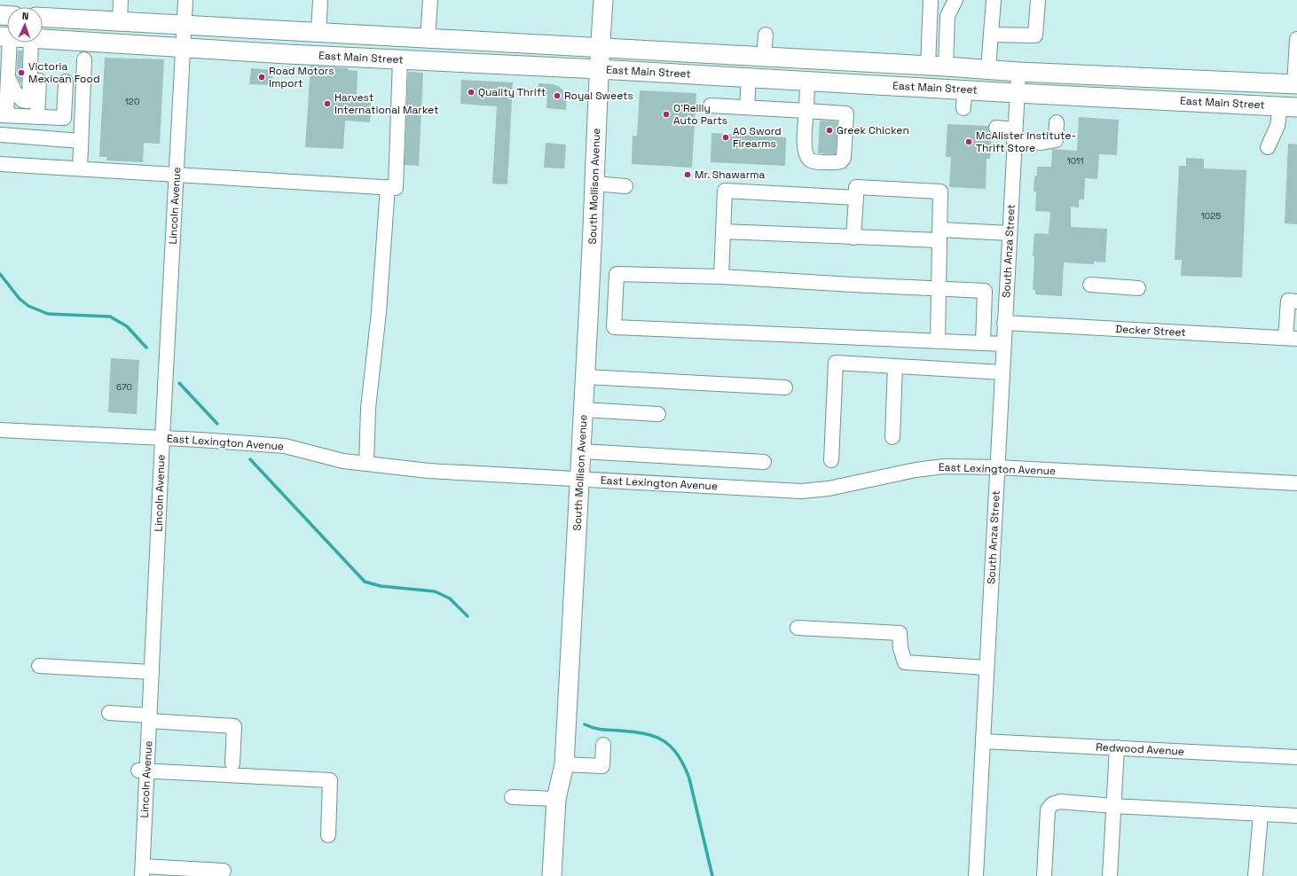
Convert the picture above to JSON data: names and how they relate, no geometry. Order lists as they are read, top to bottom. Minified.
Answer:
{"streets":{"main road":["East Main Street","South Mollison Avenue"],"street":["Lincoln Avenue","South Anza Street","Decker Street","East Lexington Avenue","Redwood Avenue"]},"crossings":[["East Main Street","South Mollison Avenue"],["East Main Street","Lincoln Avenue"],["East Main Street","South Anza Street"],["South Mollison Avenue","East Lexington Avenue"],["Lincoln Avenue","East Lexington Avenue"],["South Anza Street","Decker Street"],["South Anza Street","East Lexington Avenue"],["South Anza Street","Redwood Avenue"]],"places":["Victoria Mexican Food","Road Motors Import","Quality Thrift","Royal Sweets","Harvest International Market","O'Reilly Auto Parts","Greek Chicken","AO Sword Firearms","McAlister Institute- Thrift Store","Mr. Shawarma"],"house_numbers":["120","1011","1025","670"],"north":"top"}
